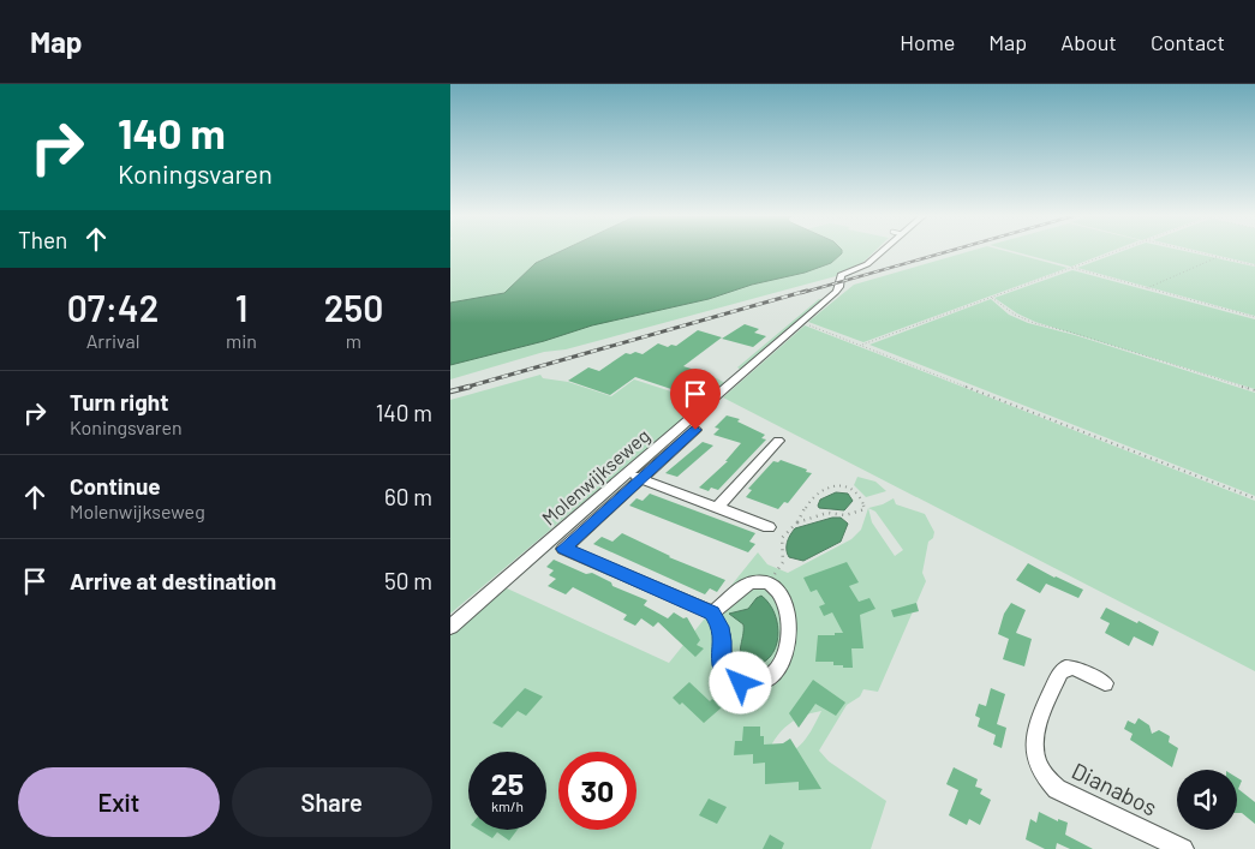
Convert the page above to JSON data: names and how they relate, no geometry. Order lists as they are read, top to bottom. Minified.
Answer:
{"streets":{"street":["Molenwijkseweg","Dianabos"]},"page":{"header":"Map","nav":["Home","Map","About","Contact"],"turn":["140 m","Koningsvaren"],"then":"Then","eta":["07:42","Arrival","1","min","250","m"],"list":[{"name":"Turn right","note":"Koningsvaren","value":"140 m"},{"name":"Continue","note":"Molenwijkseweg","value":"60 m"},{"name":"Arrive at destination","value":"50 m"}],"speed":"25 km/h","limit":"30","buttons":["Exit","Share"]}}
